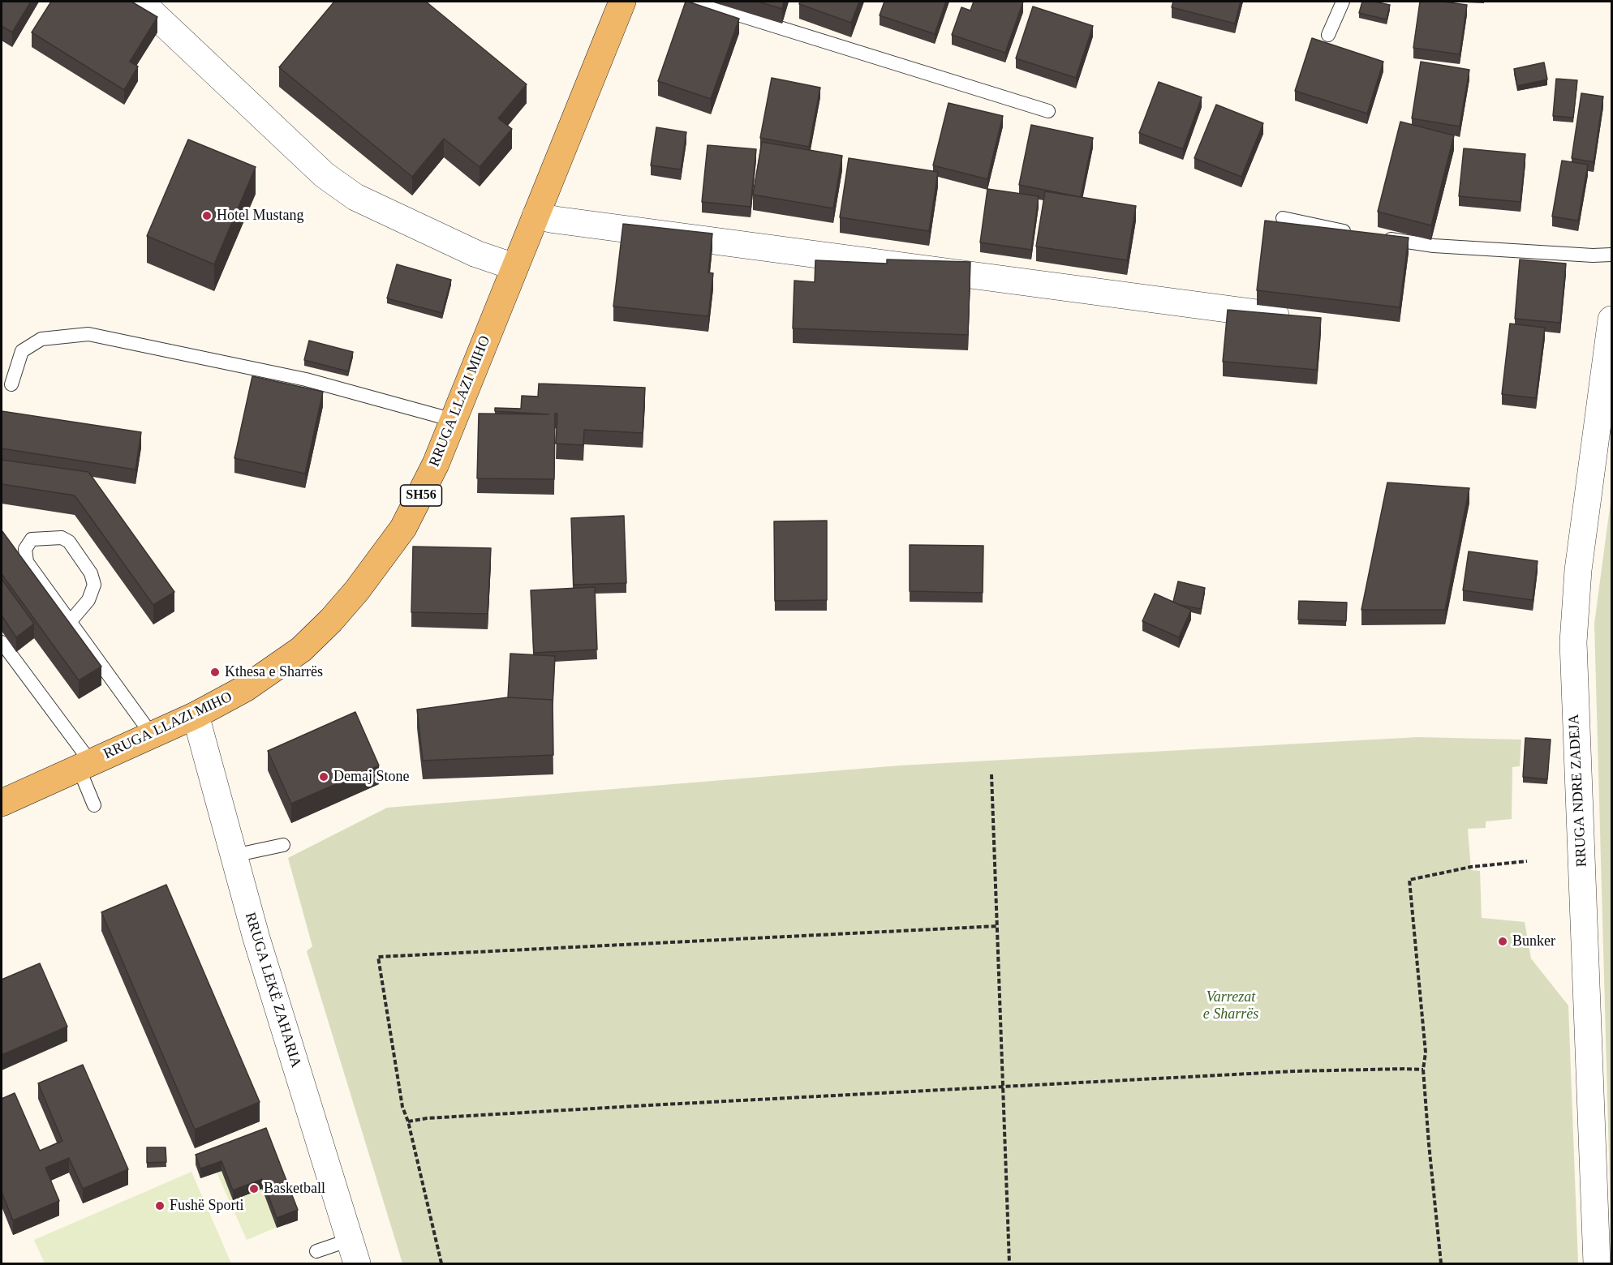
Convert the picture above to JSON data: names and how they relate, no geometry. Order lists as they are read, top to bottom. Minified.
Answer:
{"streets":{"main road":["RRUGA LLAZI MIHO","SH56"],"street":["RRUGA NDRE ZADEJA","RRUGA LEKË ZAHARIA"]},"crossings":[["RRUGA LLAZI MIHO","RRUGA LEKË ZAHARIA"]],"parks":["Varrezat e Sharrës"],"places":["Hotel Mustang","Kthesa e Sharrës","Demaj Stone","Bunker","Basketball","Fushë Sporti"]}
